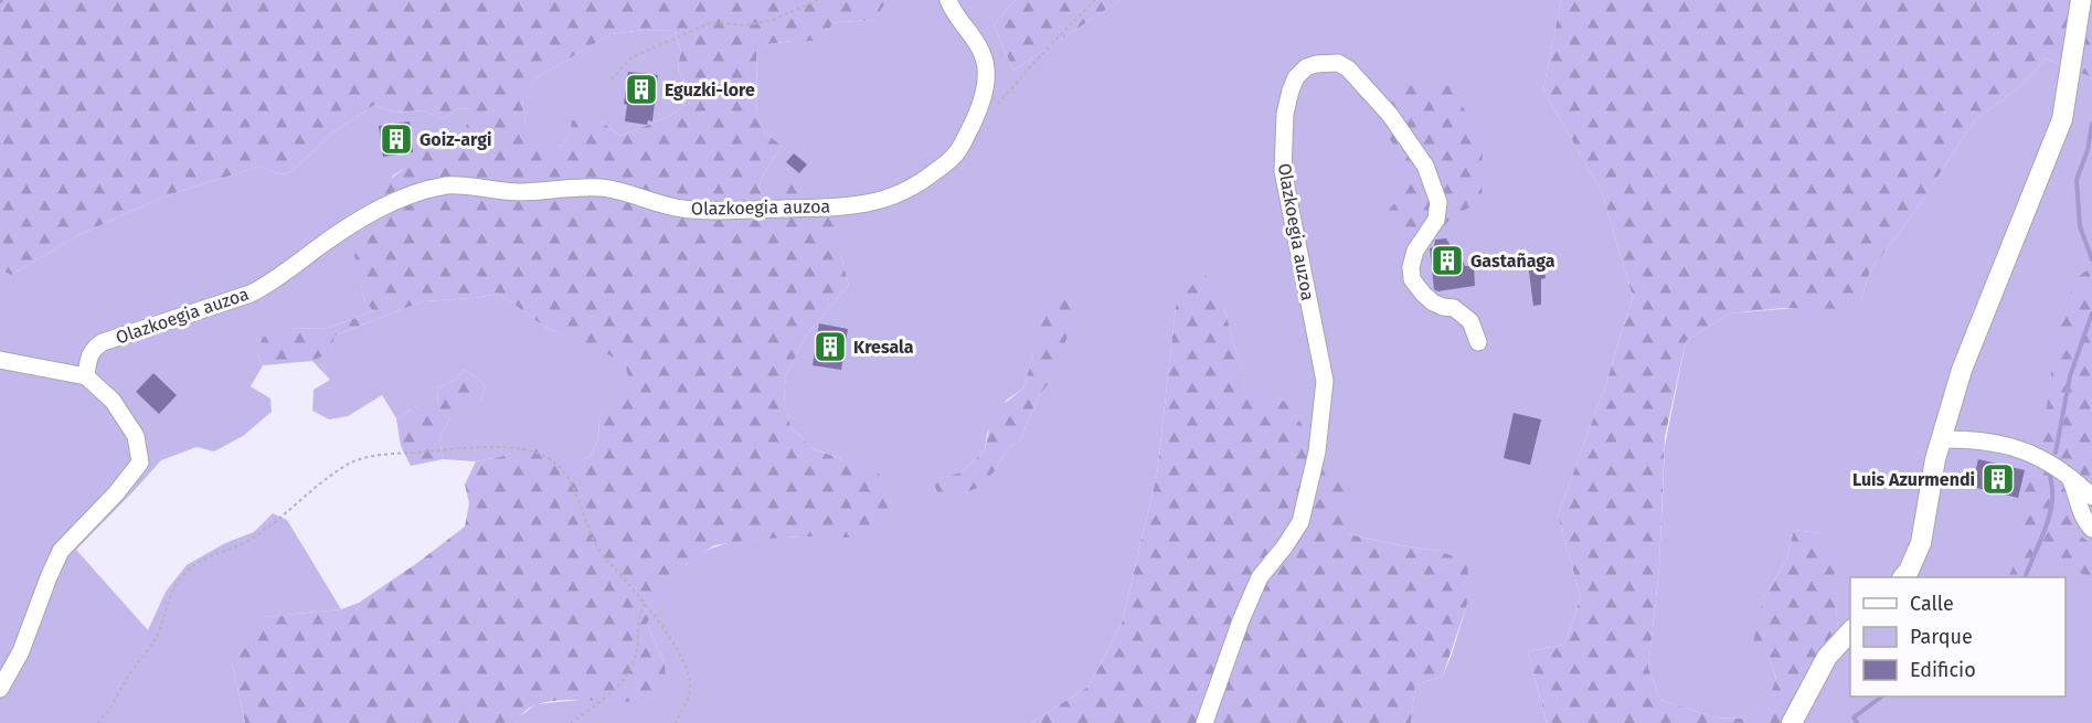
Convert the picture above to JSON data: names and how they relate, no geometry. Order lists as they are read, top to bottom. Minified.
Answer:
{"streets":{"street":["Olazkoegia auzoa"]},"places":{"building":["Eguzki-lore","Goiz-argi","Gastañaga","Kresala","Luis Azurmendi"]},"legend":["Calle","Parque","Edificio"]}
